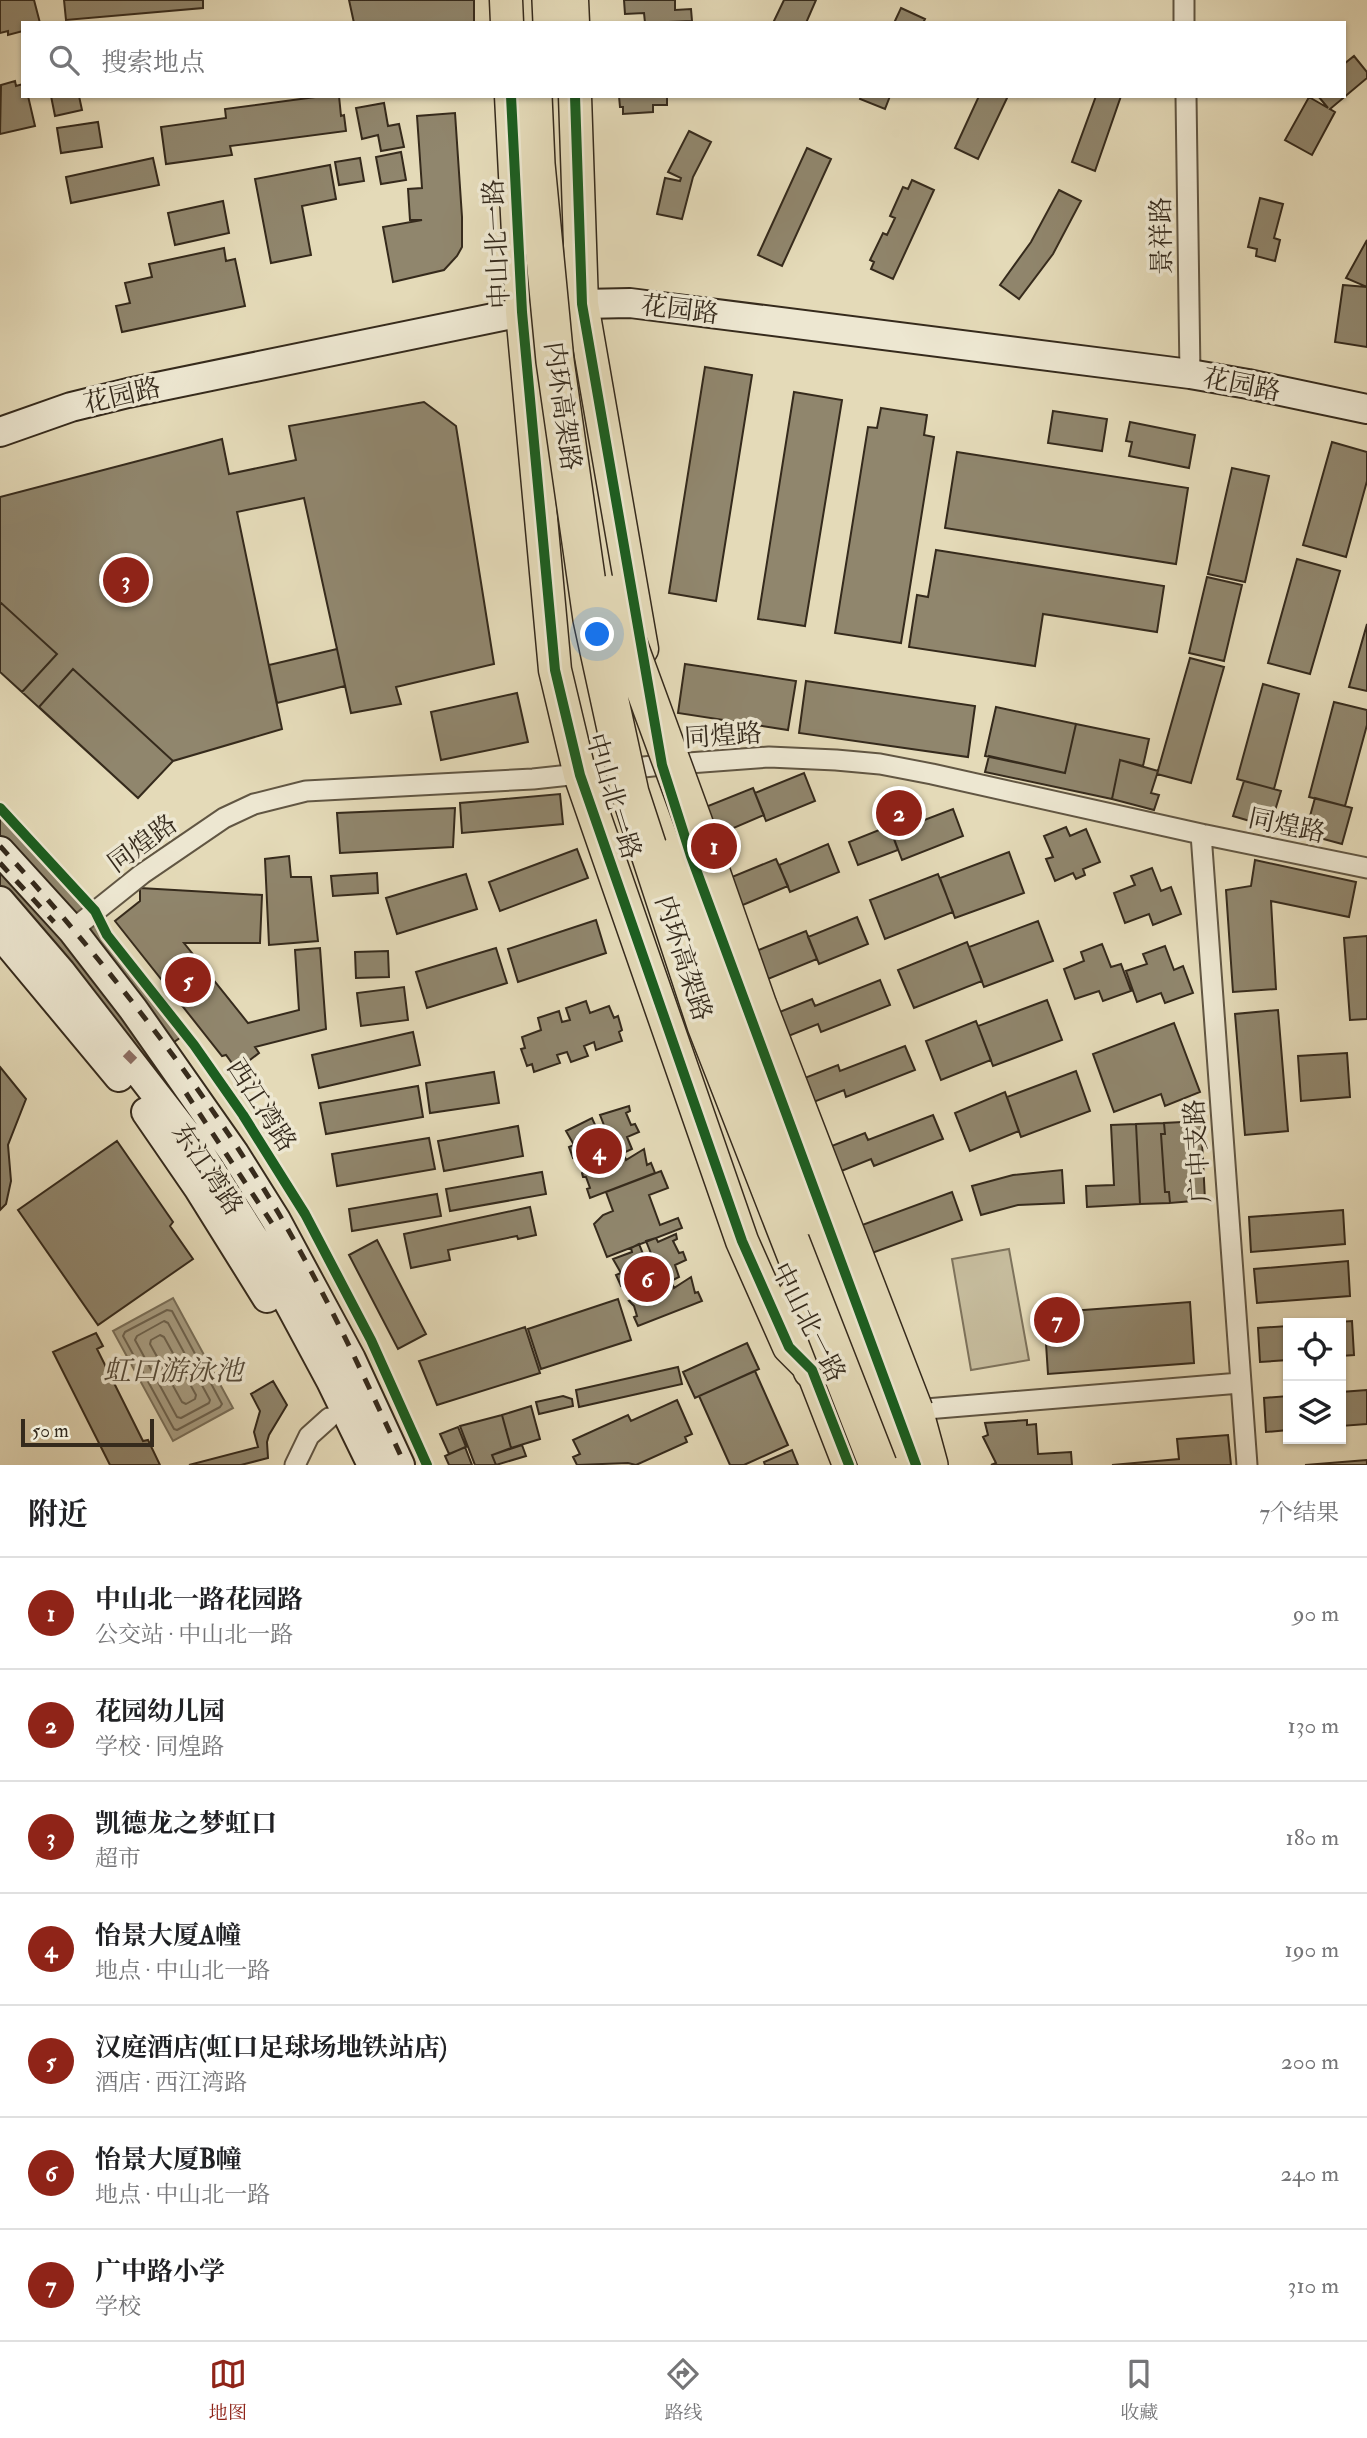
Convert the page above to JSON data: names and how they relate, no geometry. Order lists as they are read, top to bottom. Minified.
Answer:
{"streets":{"highway":["内环高架路"],"main road":["中山北一路","花园路","西江湾路","东江湾路"],"street":["景祥路","同煌路","广中支路"]},"crossings":[["景祥路","花园路"],["中山北一路","花园路"],["中山北一路","同煌路"],["同煌路","西江湾路"],["同煌路","广中支路"]],"water":["虹口游泳池"],"scale_bar":"50 m","page":{"search":"搜索地点","pins":["3","2","1","5","4","6","7"],"scale":"50 m","heading":["附近","7个结果"],"list":[{"mark":"1","name":"中山北一路花园路","note":"公交站 · 中山北一路","value":"90 m"},{"mark":"2","name":"花园幼儿园","note":"学校 · 同煌路","value":"130 m"},{"mark":"3","name":"凯德龙之梦虹口","note":"超市","value":"180 m"},{"mark":"4","name":"怡景大厦A幢","note":"地点 · 中山北一路","value":"190 m"},{"mark":"5","name":"汉庭酒店(虹口足球场地铁站店)","note":"酒店 · 西江湾路","value":"200 m"},{"mark":"6","name":"怡景大厦B幢","note":"地点 · 中山北一路","value":"240 m"},{"mark":"7","name":"广中路小学","note":"学校","value":"310 m"}],"nav":["地图","路线","收藏"]}}
